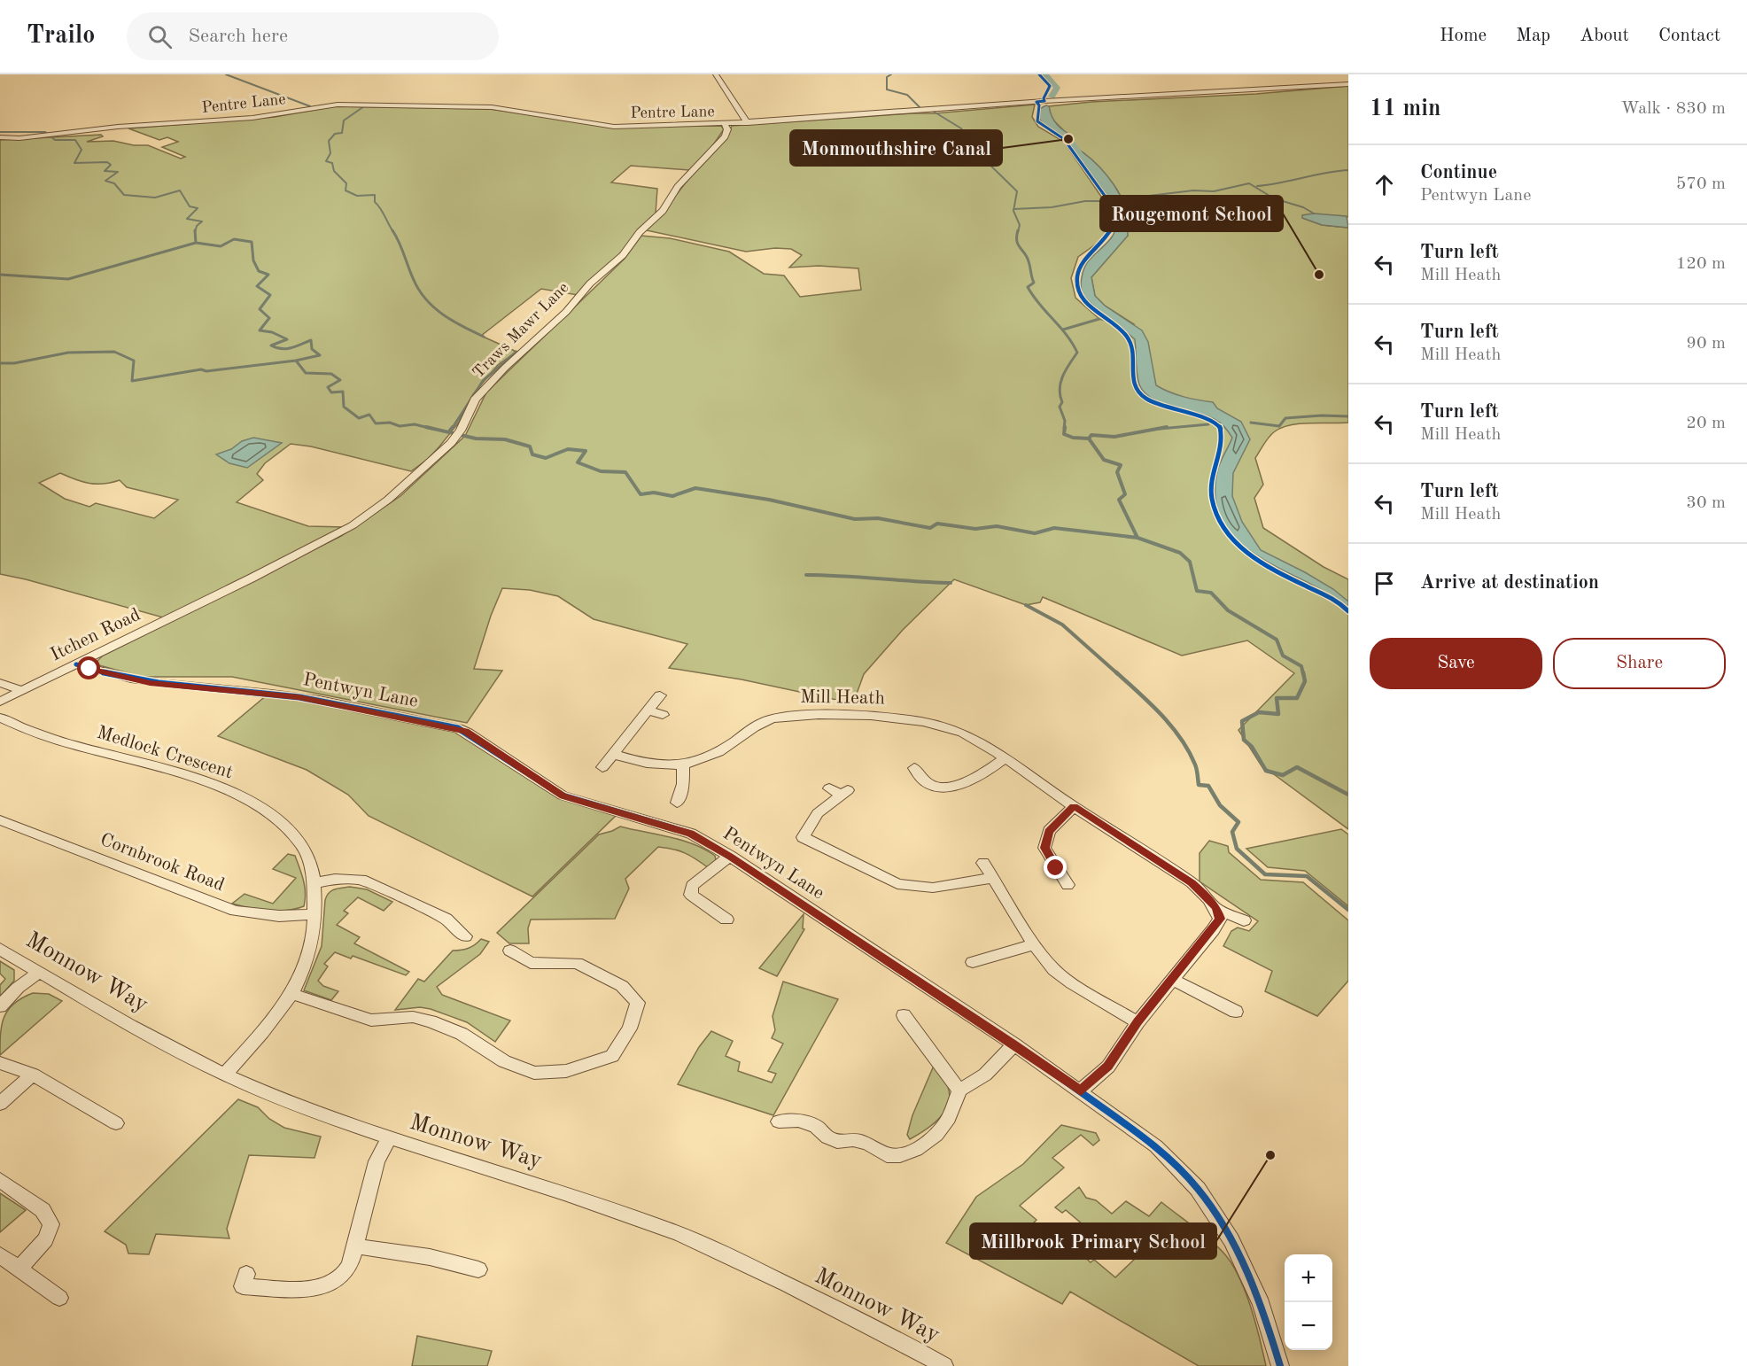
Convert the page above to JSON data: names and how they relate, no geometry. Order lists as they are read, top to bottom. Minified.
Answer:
{"streets":{"street":["Pentre Lane","Traws Mawr Lane","Itchen Road","Pentwyn Lane","Mill Heath","Medlock Crescent","Cornbrook Road","Monnow Way"]},"crossings":[["Pentre Lane","Traws Mawr Lane"],["Traws Mawr Lane","Itchen Road"],["Itchen Road","Pentwyn Lane"],["Medlock Crescent","Cornbrook Road"],["Medlock Crescent","Monnow Way"]],"places":["Monmouthshire Canal","Rougemont School","Millbrook Primary School"],"page":{"header":"Trailo","search":"Search here","nav":["Home","Map","About","Contact"],"heading":["11 min","Walk · 830 m"],"list":[["Continue","Pentwyn Lane","570 m"],["Turn left","Mill Heath","120 m"],["Turn left","Mill Heath","90 m"],["Turn left","Mill Heath","20 m"],["Turn left","Mill Heath","30 m"],"Arrive at destination"],"buttons":["Save","Share"],"map_buttons":["+","−"]}}
